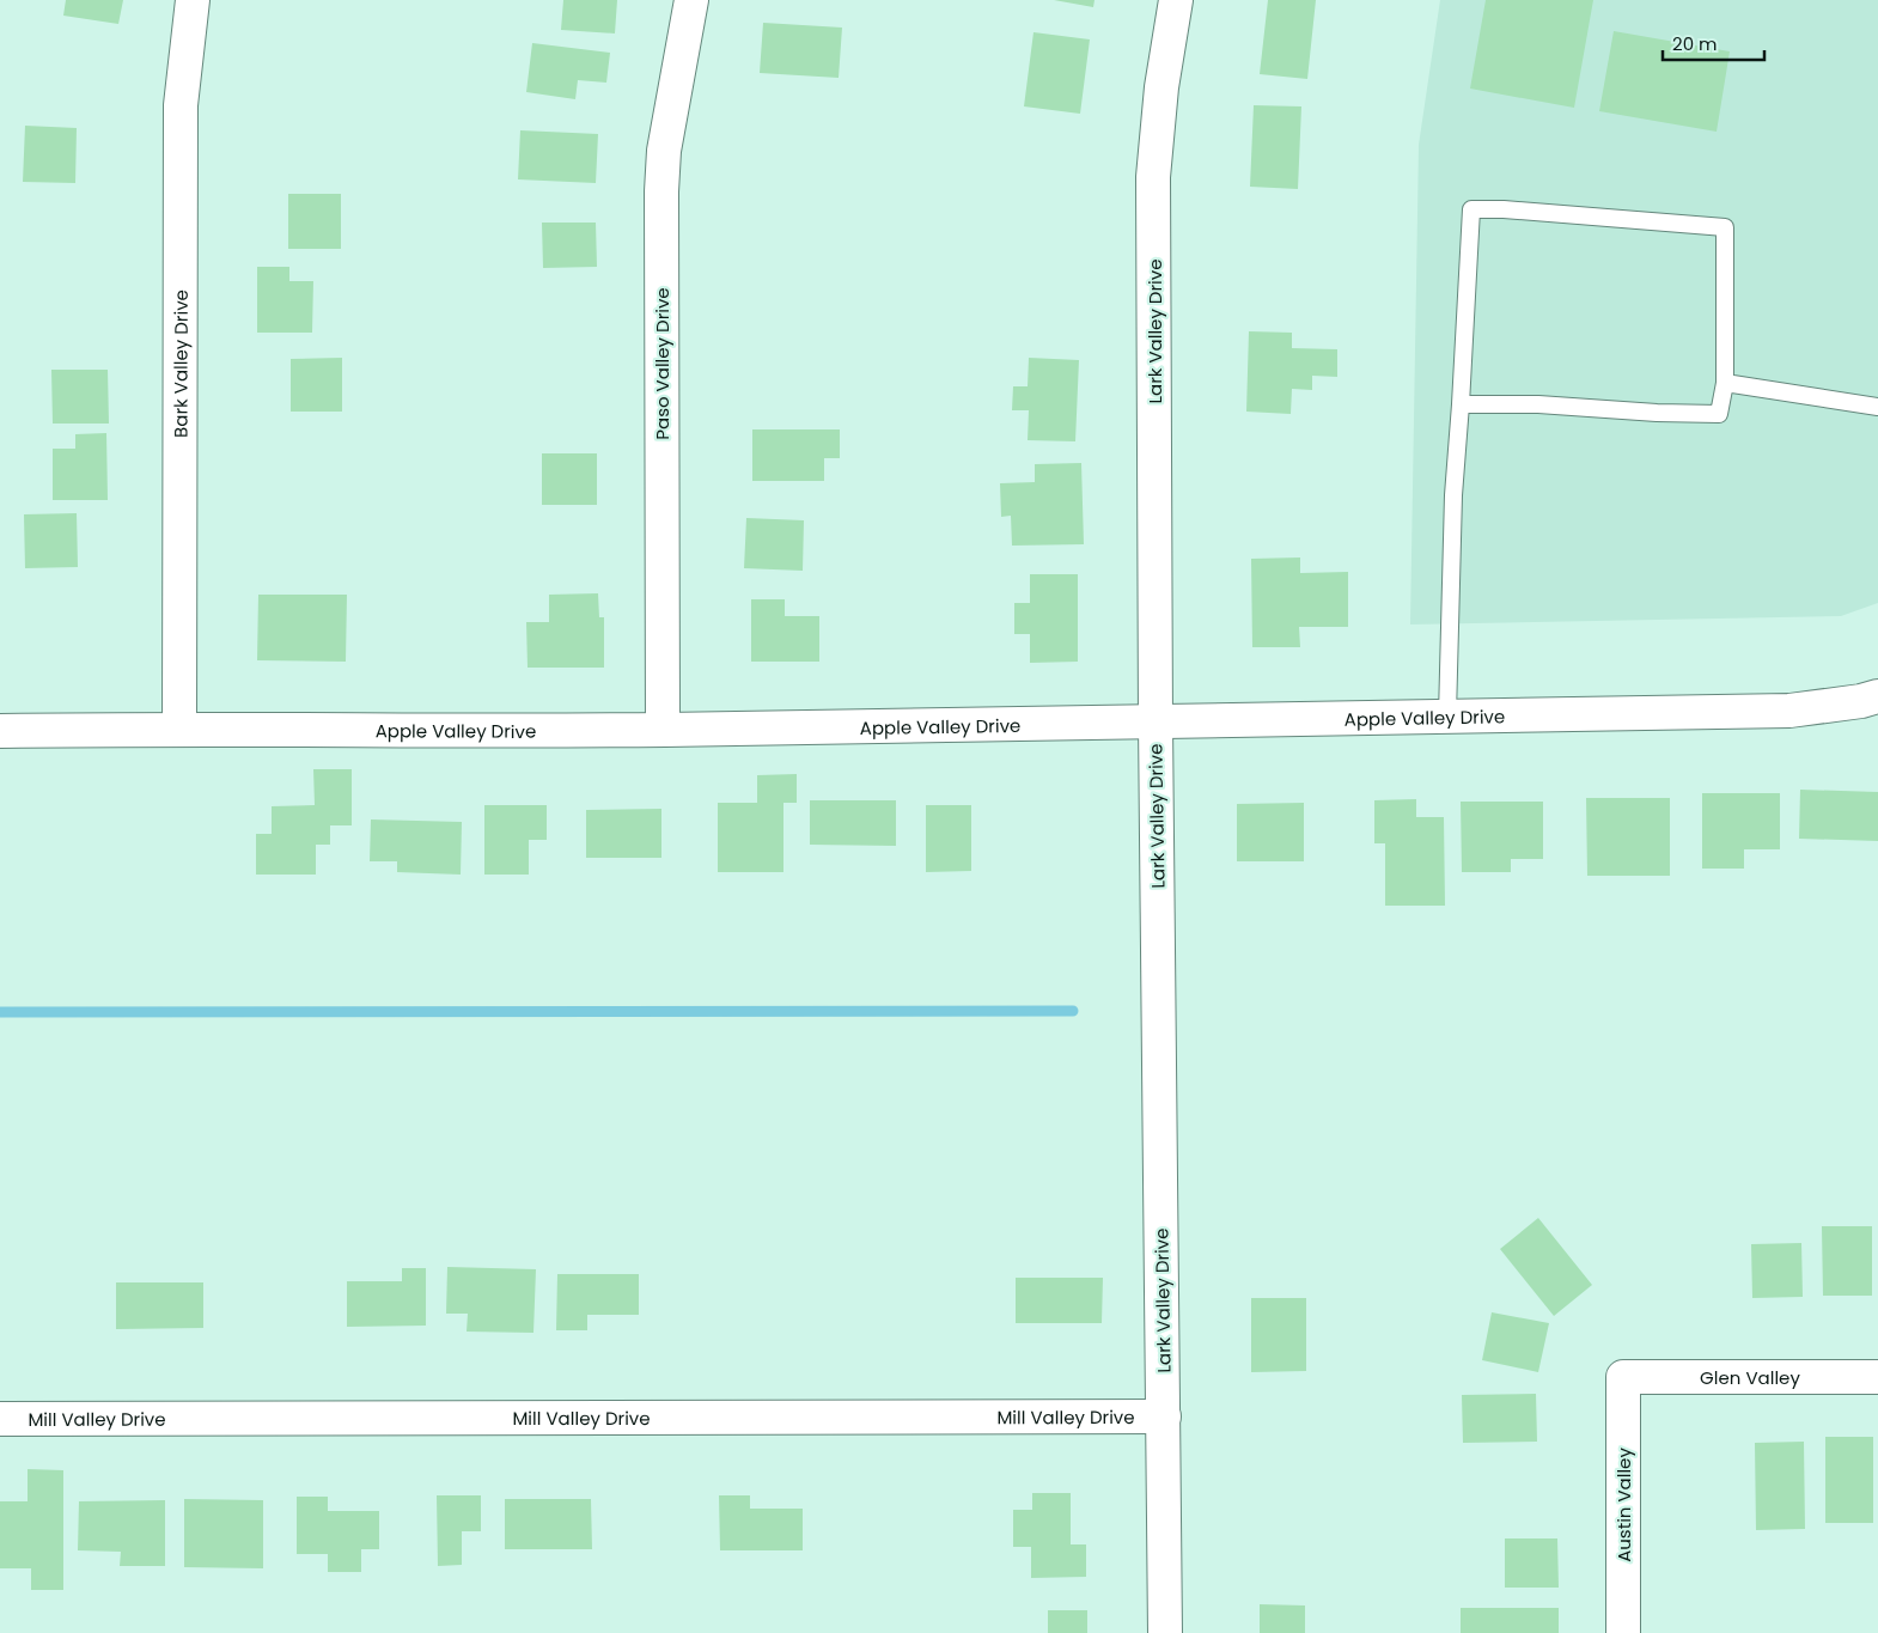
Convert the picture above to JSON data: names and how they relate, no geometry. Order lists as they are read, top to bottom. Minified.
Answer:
{"streets":{"street":["Lark Valley Drive","Bark Valley Drive","Paso Valley Drive","Apple Valley Drive","Glen Valley","Mill Valley Drive","Austin Valley"]},"crossings":[["Lark Valley Drive","Apple Valley Drive"],["Lark Valley Drive","Mill Valley Drive"],["Bark Valley Drive","Apple Valley Drive"],["Paso Valley Drive","Apple Valley Drive"],["Glen Valley","Austin Valley"]],"scale_bar":"20 m"}
